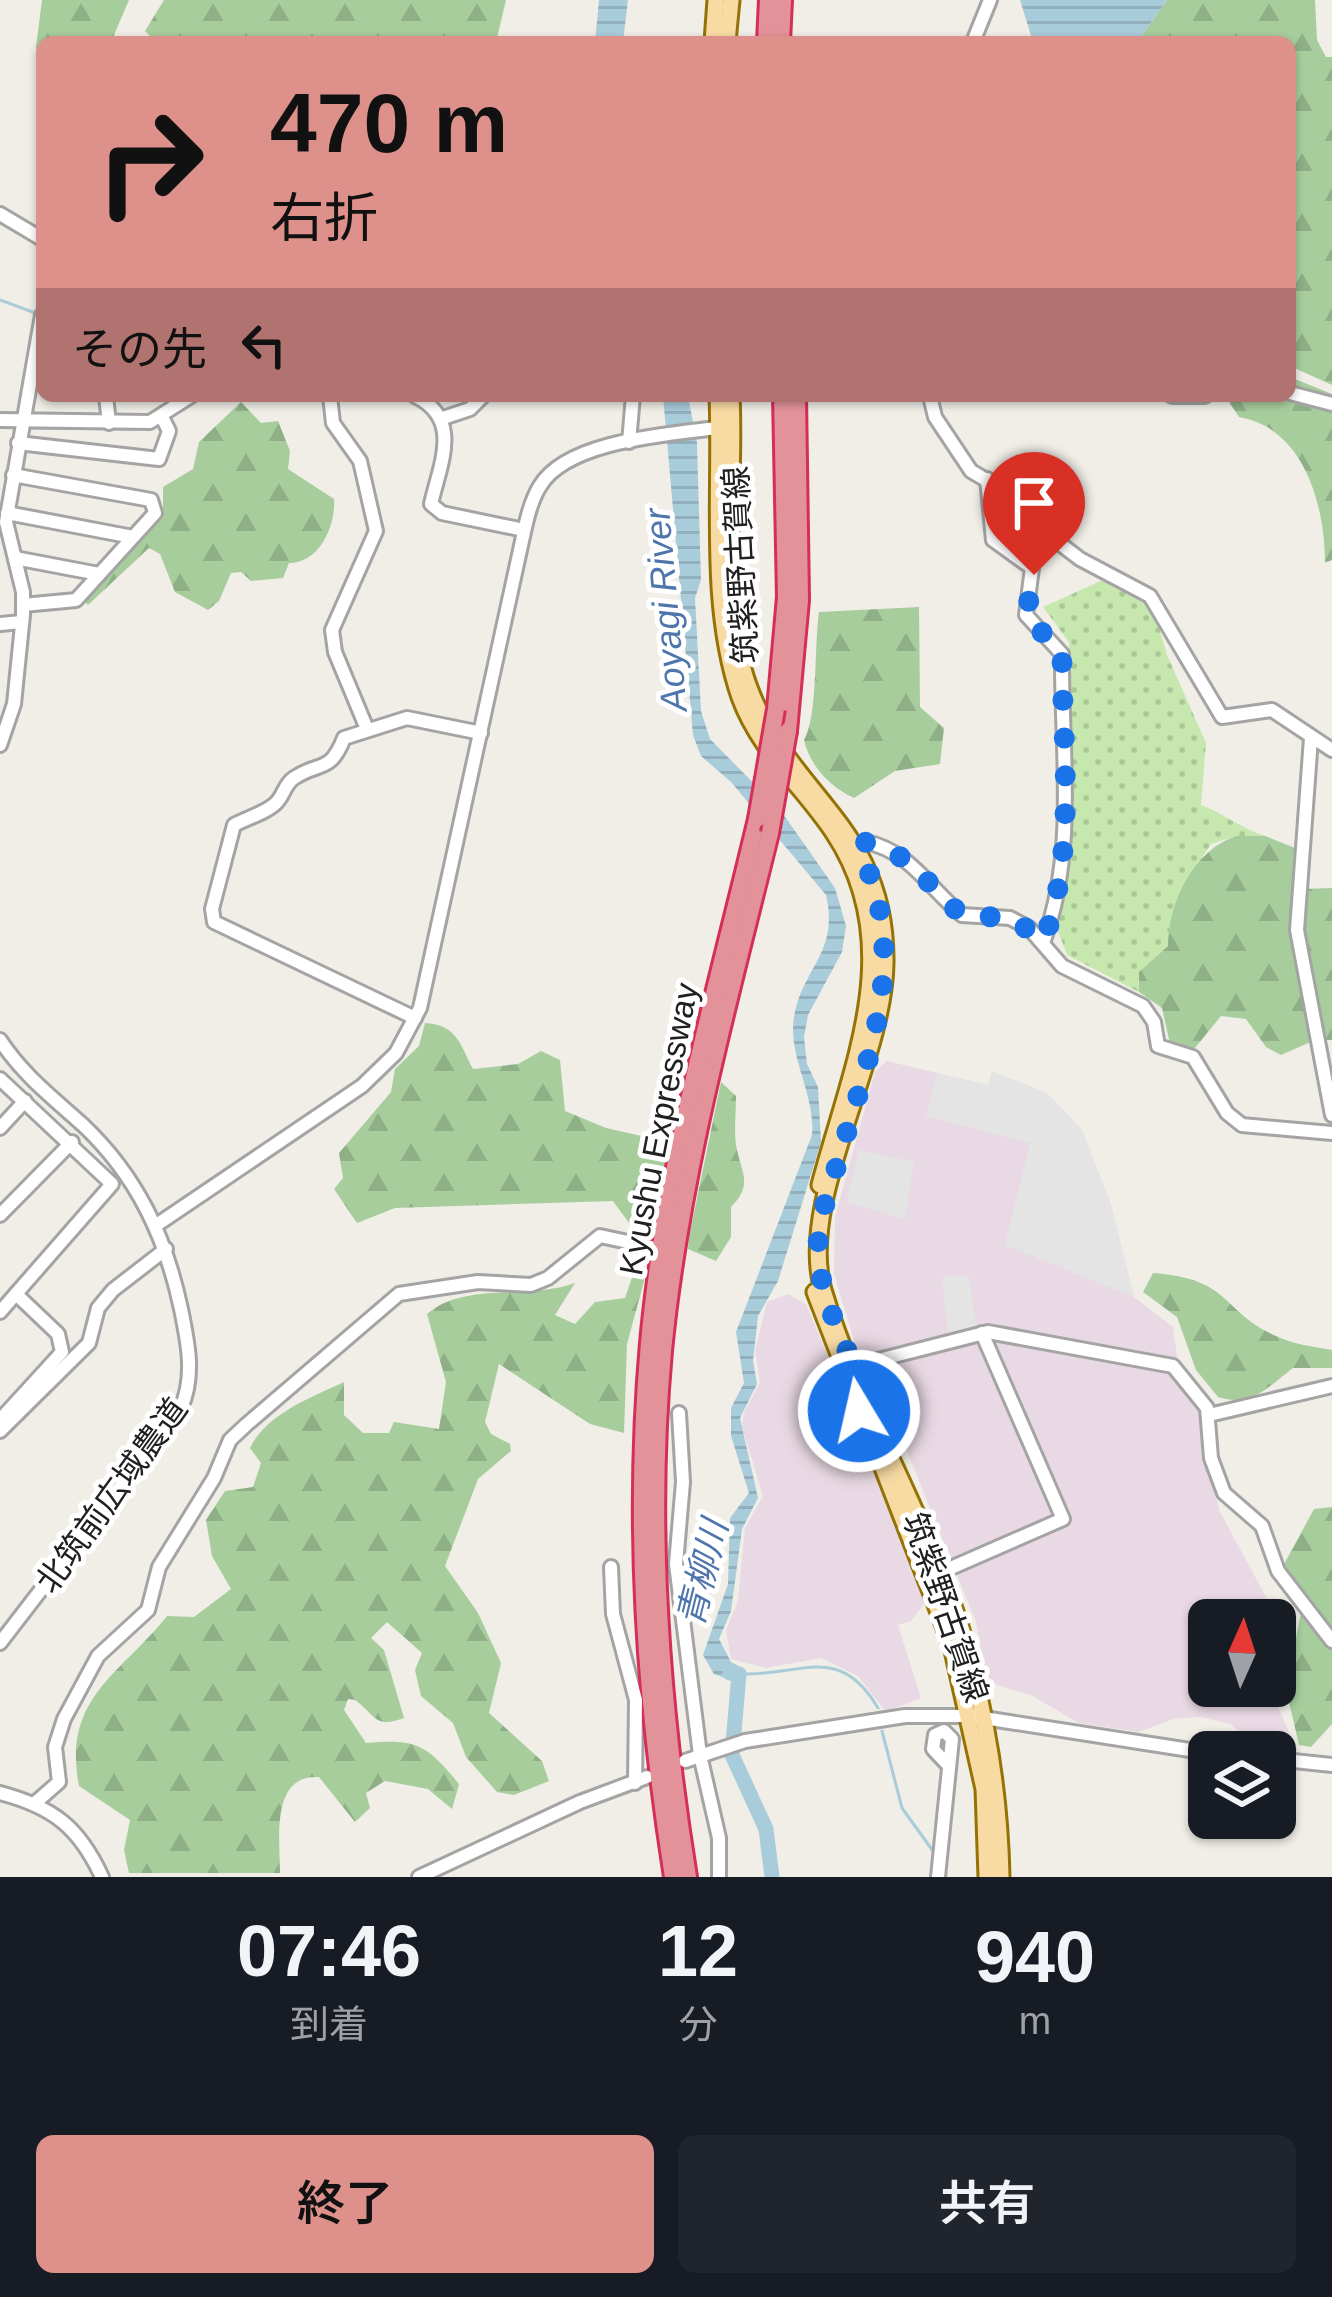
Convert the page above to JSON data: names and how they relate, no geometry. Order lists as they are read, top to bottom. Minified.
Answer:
{"streets":{"highway":["Kyushu Expressway"],"main road":["筑紫野古賀線"],"street":["北筑前広域農道"]},"water":["Aoyagi River","青柳川"],"north":"top","page":{"turn":["470 m","右折"],"then":"その先","eta":["07:46","到着","12","分","940","m"],"buttons":["終了","共有"]}}
